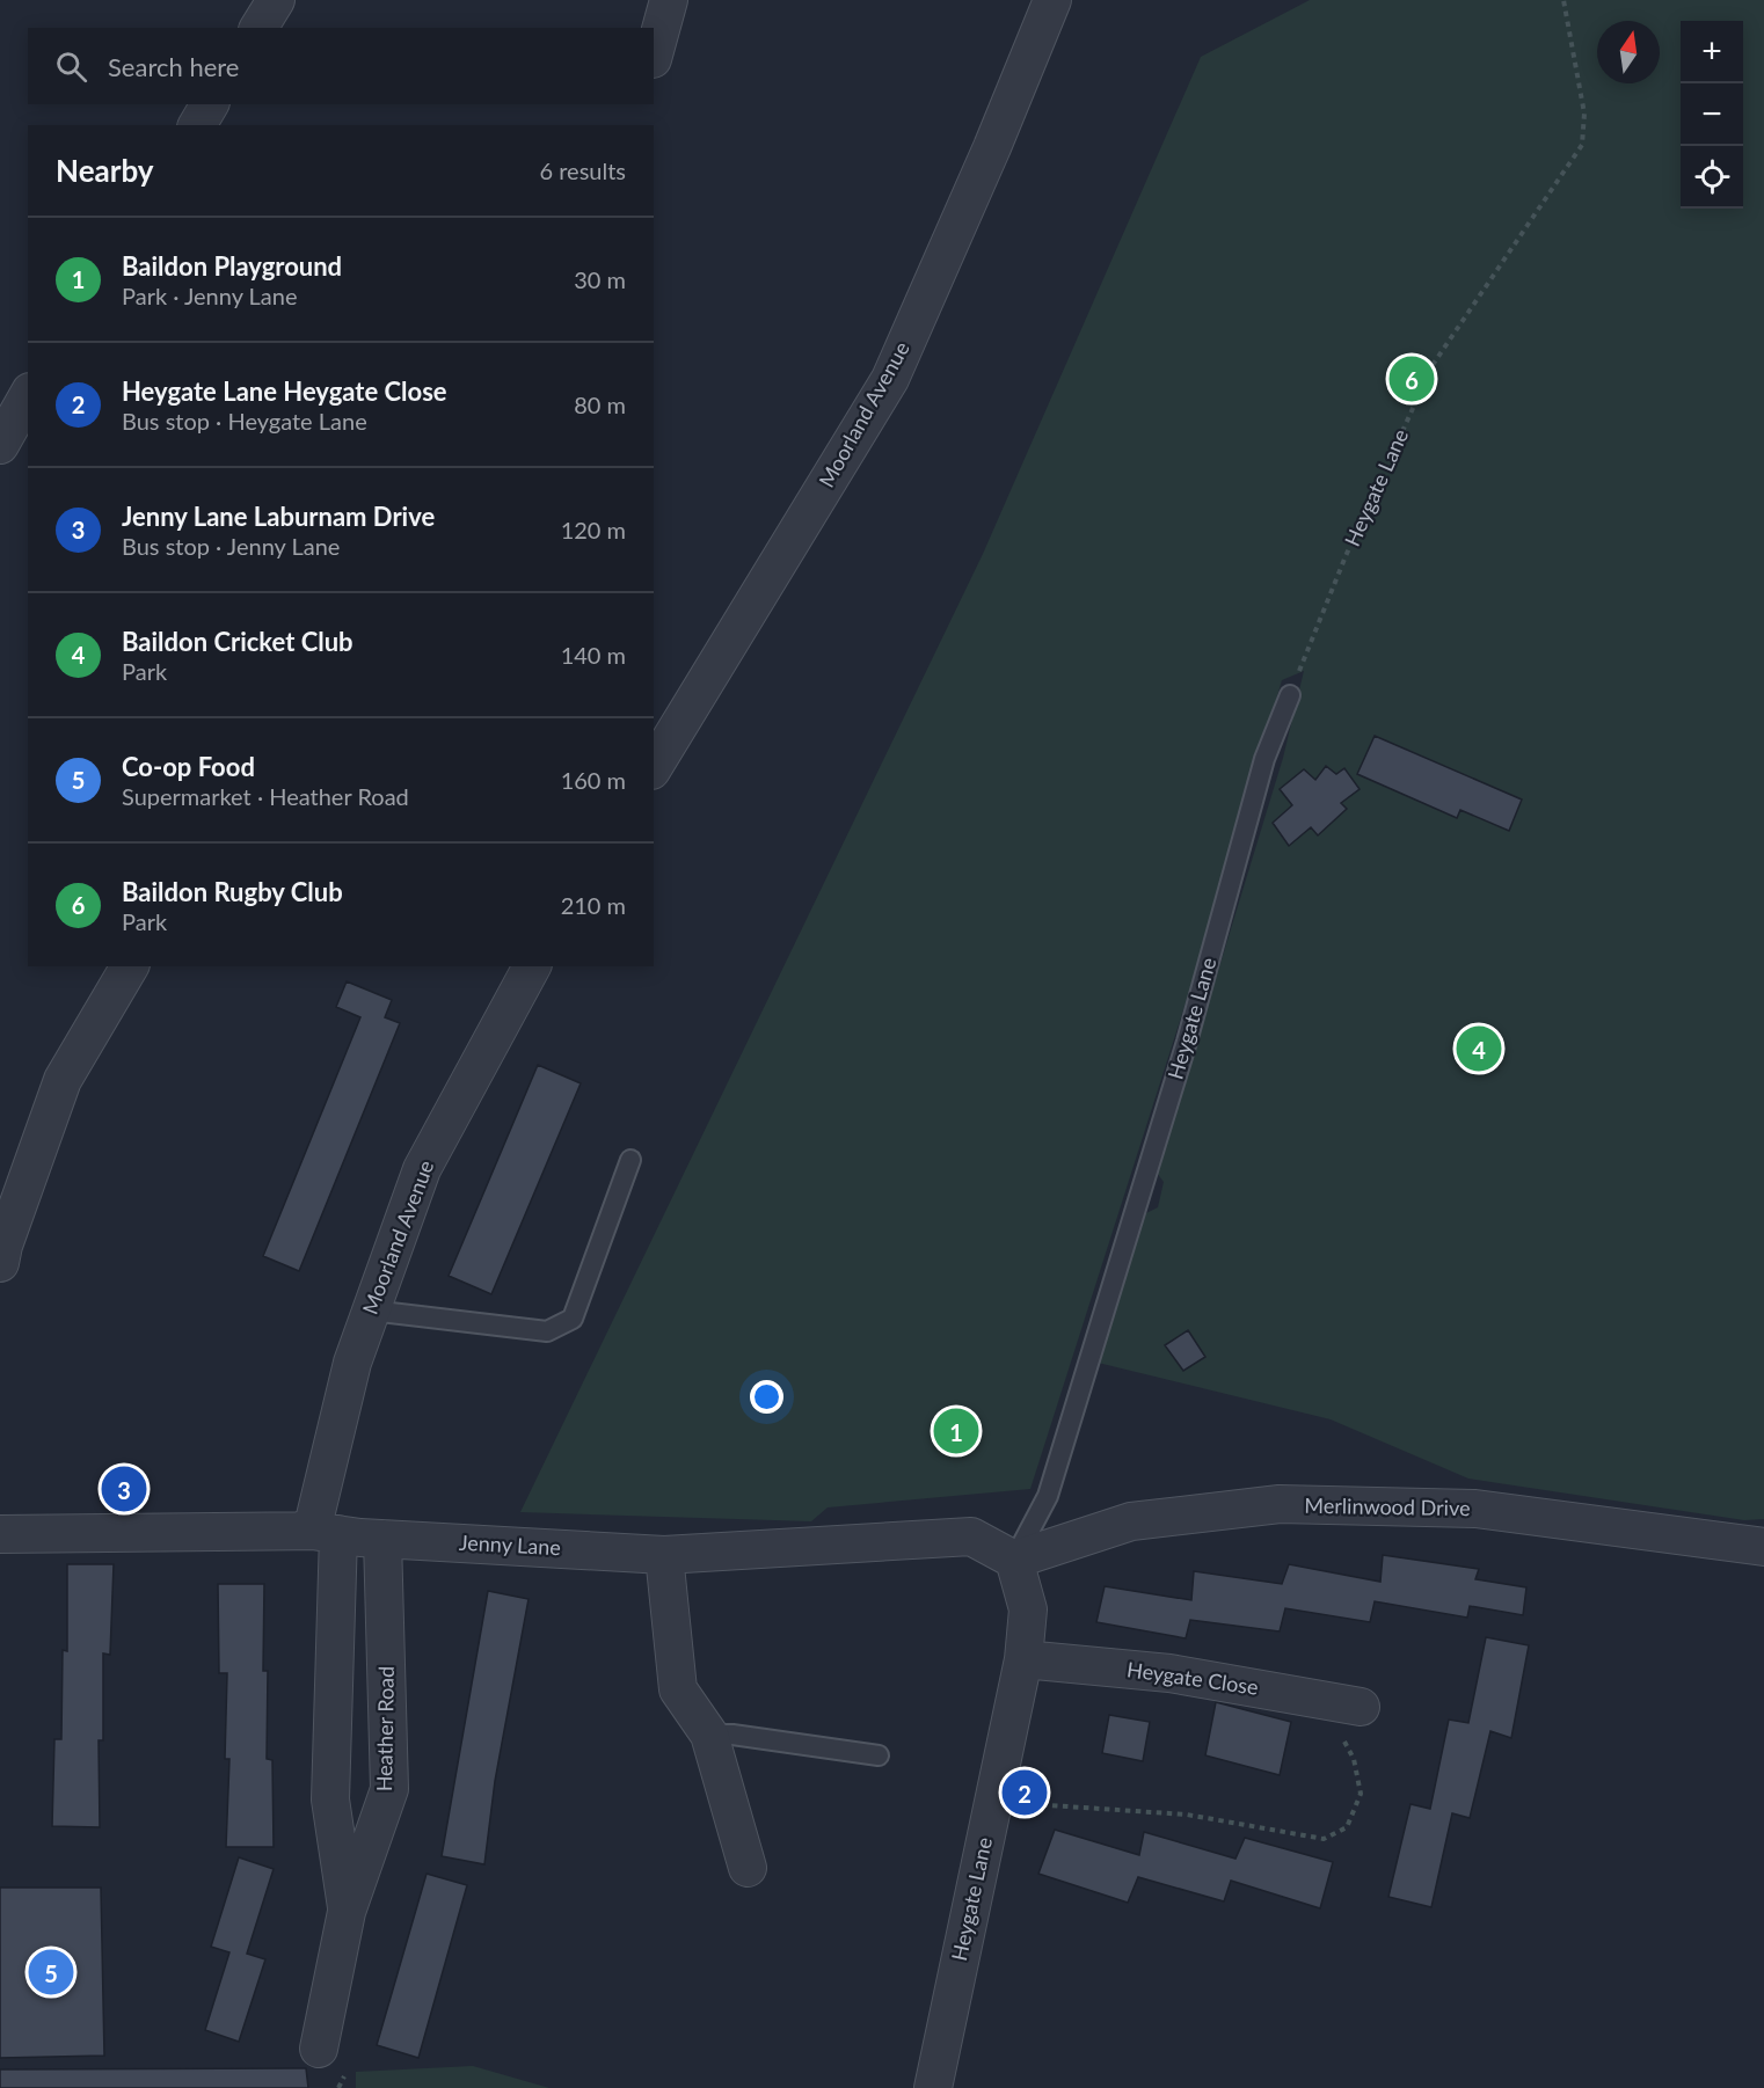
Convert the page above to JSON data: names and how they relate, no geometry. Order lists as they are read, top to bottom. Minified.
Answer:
{"streets":{"street":["Moorland Avenue","Heygate Lane","Merlinwood Drive","Jenny Lane","Heygate Close","Heather Road"]},"crossings":[["Moorland Avenue","Jenny Lane"],["Moorland Avenue","Heather Road"],["Heygate Lane","Merlinwood Drive"],["Heygate Lane","Jenny Lane"],["Heygate Lane","Heygate Close"],["Merlinwood Drive","Jenny Lane"],["Jenny Lane","Heather Road"]],"north":"top","page":{"map_buttons":["+","−"],"search":"Search here","heading":["Nearby","6 results"],"list":[{"mark":"1","name":"Baildon Playground","note":"Park · Jenny Lane","value":"30 m"},{"mark":"2","name":"Heygate Lane Heygate Close","note":"Bus stop · Heygate Lane","value":"80 m"},{"mark":"3","name":"Jenny Lane Laburnam Drive","note":"Bus stop · Jenny Lane","value":"120 m"},{"mark":"4","name":"Baildon Cricket Club","note":"Park","value":"140 m"},{"mark":"5","name":"Co-op Food","note":"Supermarket · Heather Road","value":"160 m"},{"mark":"6","name":"Baildon Rugby Club","note":"Park","value":"210 m"}],"pins":["6","4","1","3","2","5"]}}
